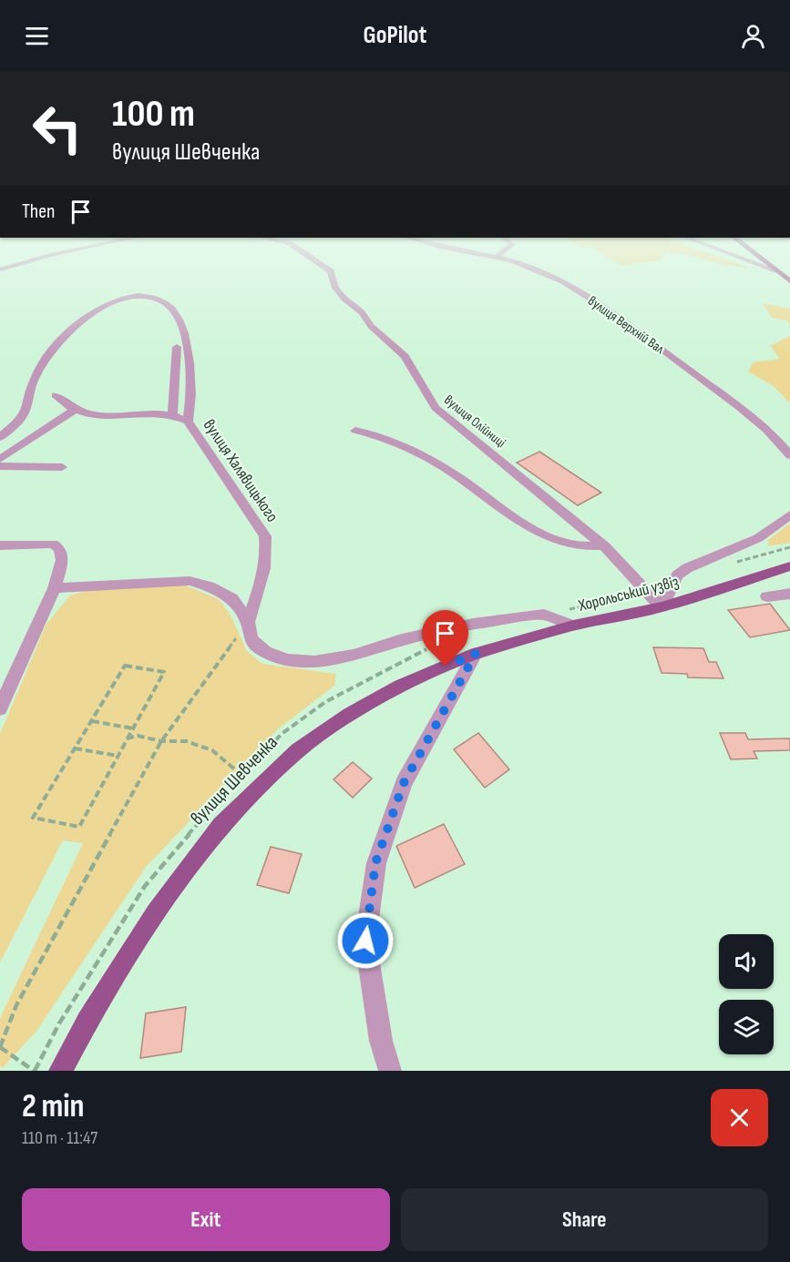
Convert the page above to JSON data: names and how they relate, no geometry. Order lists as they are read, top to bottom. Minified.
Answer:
{"streets":{"main road":["Хорольський узвіз","вулиця Шевченка"],"street":["вулиця Верхній Вал","вулиця Олійниці","вулиця Халявицького"]},"crossings":[["вулиця Олійниці","Хорольський узвіз"],["Хорольський узвіз","вулиця Шевченка"]],"page":{"header":"GoPilot","turn":["100 m","вулиця Шевченка"],"then":"Then","heading":["2 min","110 m · 11:47"],"buttons":["Exit","Share"]}}
